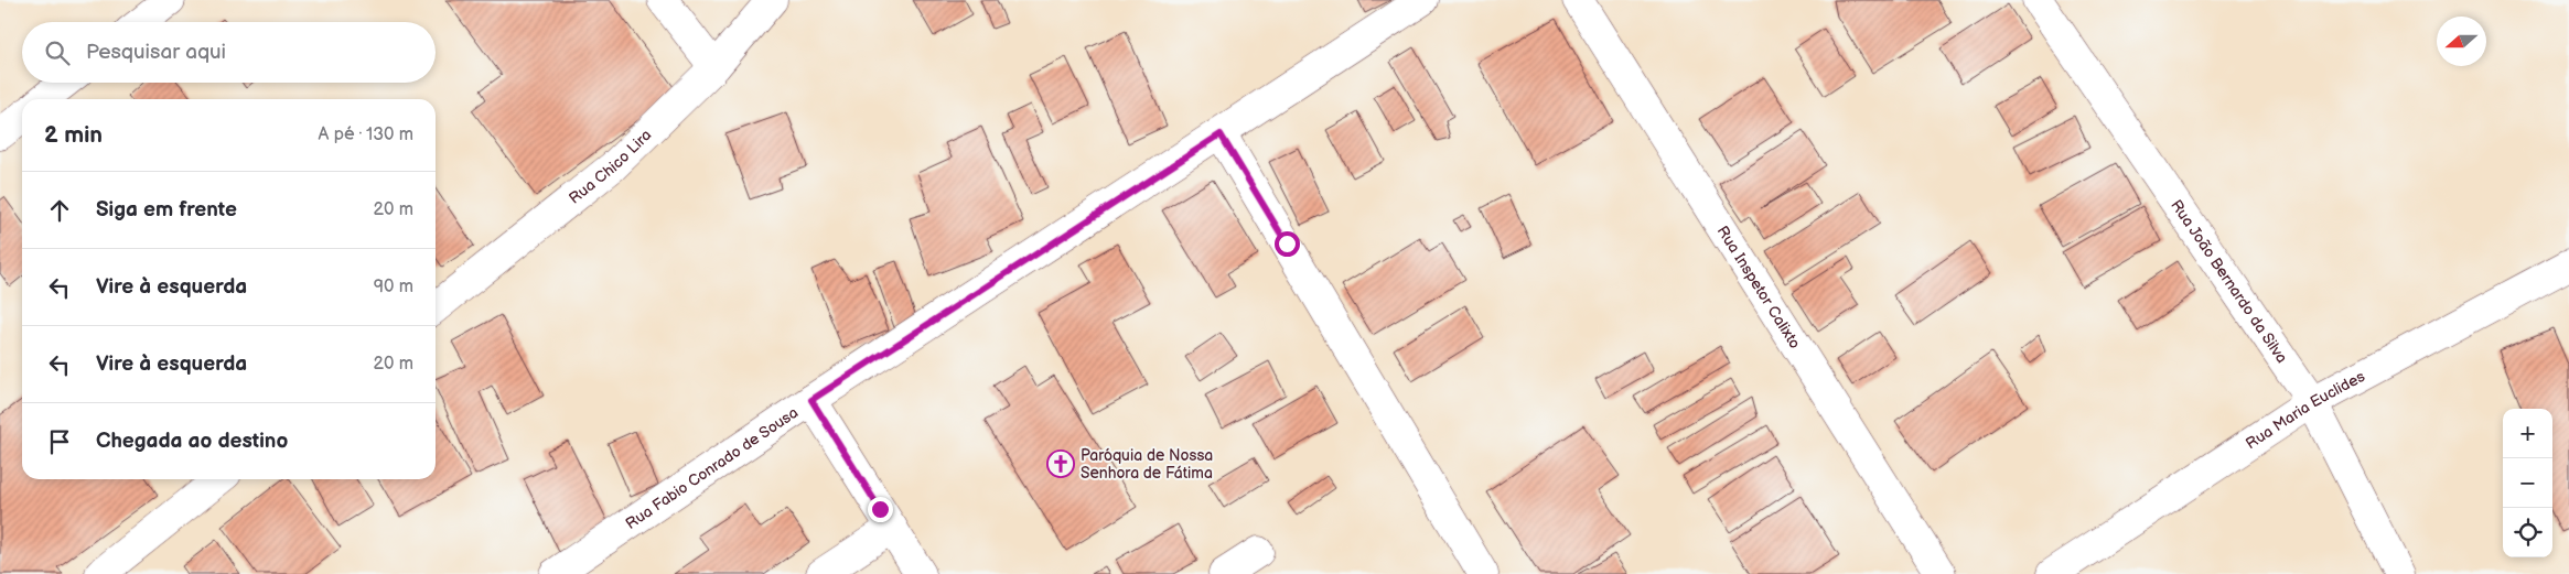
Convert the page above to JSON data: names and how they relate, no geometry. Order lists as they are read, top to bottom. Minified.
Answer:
{"streets":{"street":["Rua Chico Lira","Rua João Bernardo da Silva","Rua Inspetor Calixto","Rua Maria Euclides","Rua Fabio Conrado de Sousa"]},"crossings":[["Rua João Bernardo da Silva","Rua Maria Euclides"]],"places":{"church":["Paróquia de Nossa Senhora de Fátima"]},"north":"left","page":{"search":"Pesquisar aqui","heading":["2 min","A pé · 130 m"],"list":[["Siga em frente","20 m"],["Vire à esquerda","90 m"],["Vire à esquerda","20 m"],"Chegada ao destino"],"map_buttons":["+","−"]}}
